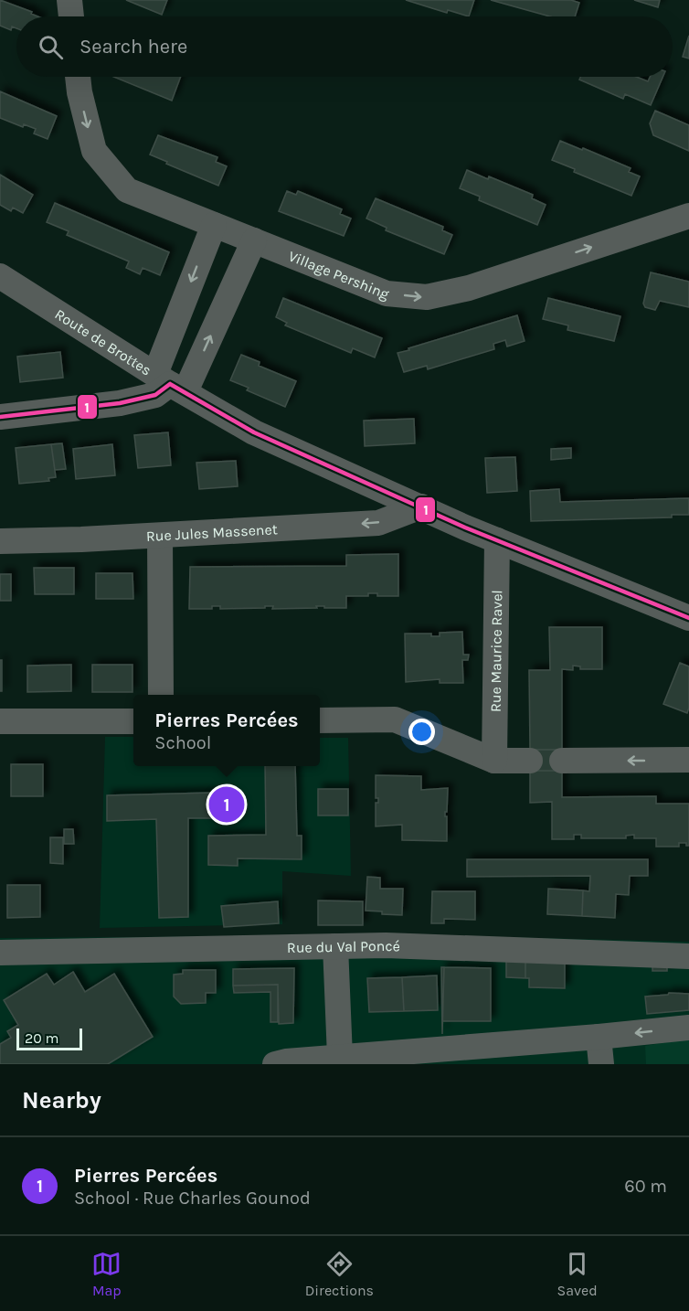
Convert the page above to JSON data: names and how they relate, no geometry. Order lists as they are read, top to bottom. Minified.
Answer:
{"streets":{"street":["Village Pershing","Route de Brottes","Rue Jules Massenet","Rue Maurice Ravel","Rue du Val Poncé"]},"crossings":[["Route de Brottes","Rue Jules Massenet"],["Route de Brottes","Rue Maurice Ravel"]],"one_way":["Village Pershing"],"lines":["transit line 1"],"scale_bar":"20 m","page":{"search":"Search here","popup":["Pierres Percées","School"],"pins":"1","scale":"20 m","heading":"Nearby","list":[{"mark":"1","name":"Pierres Percées","note":"School · Rue Charles Gounod","value":"60 m"}],"nav":["Map","Directions","Saved"]}}
